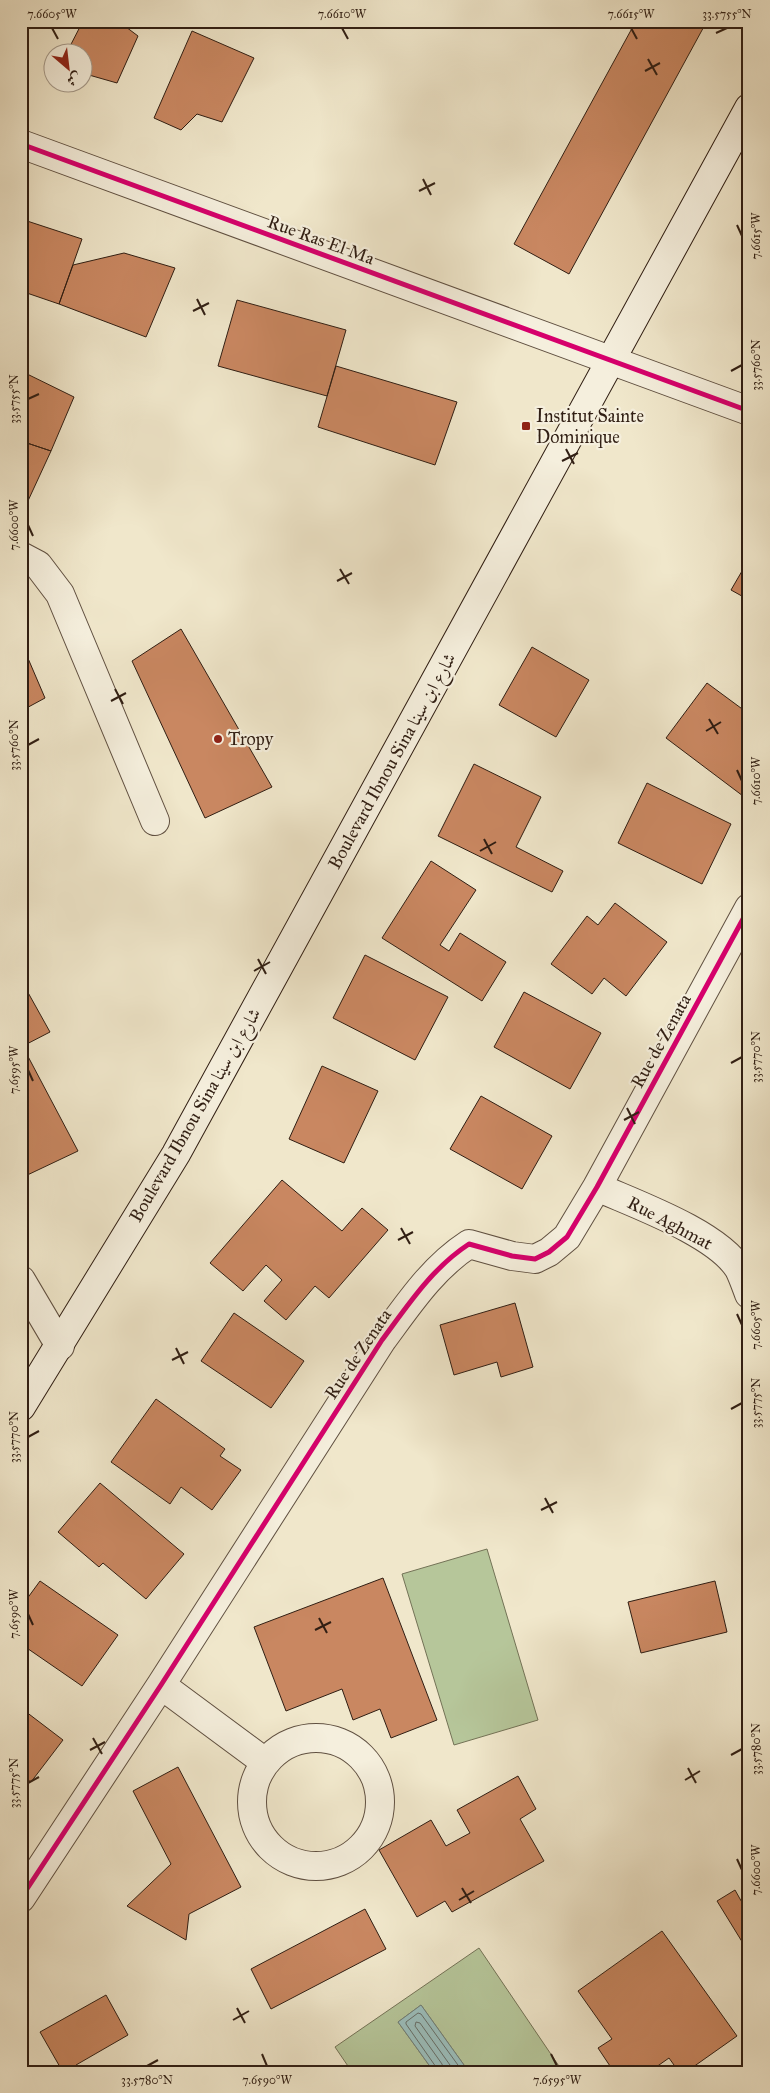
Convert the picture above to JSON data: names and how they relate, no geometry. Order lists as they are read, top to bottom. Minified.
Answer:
{"streets":{"street":["Rue Ras El Ma","Boulevard Ibnou Sina شارع ابن سينا","Rue de Zenata","Rue Aghmat"]},"crossings":[["Rue Ras El Ma","Boulevard Ibnou Sina شارع ابن سينا"],["Rue de Zenata","Rue Aghmat"]],"places":{"transit":["Institut Sainte Dominique"],"other":["Tropy"]},"north":"bottom right","coordinates":["7.6605°W","7.6610°W","7.6615°W","33.5755°N","33.5760°N","7.6600°W","33.5770°N","7.6595°W","33.5775°N","7.6590°W","33.5780°N"]}
